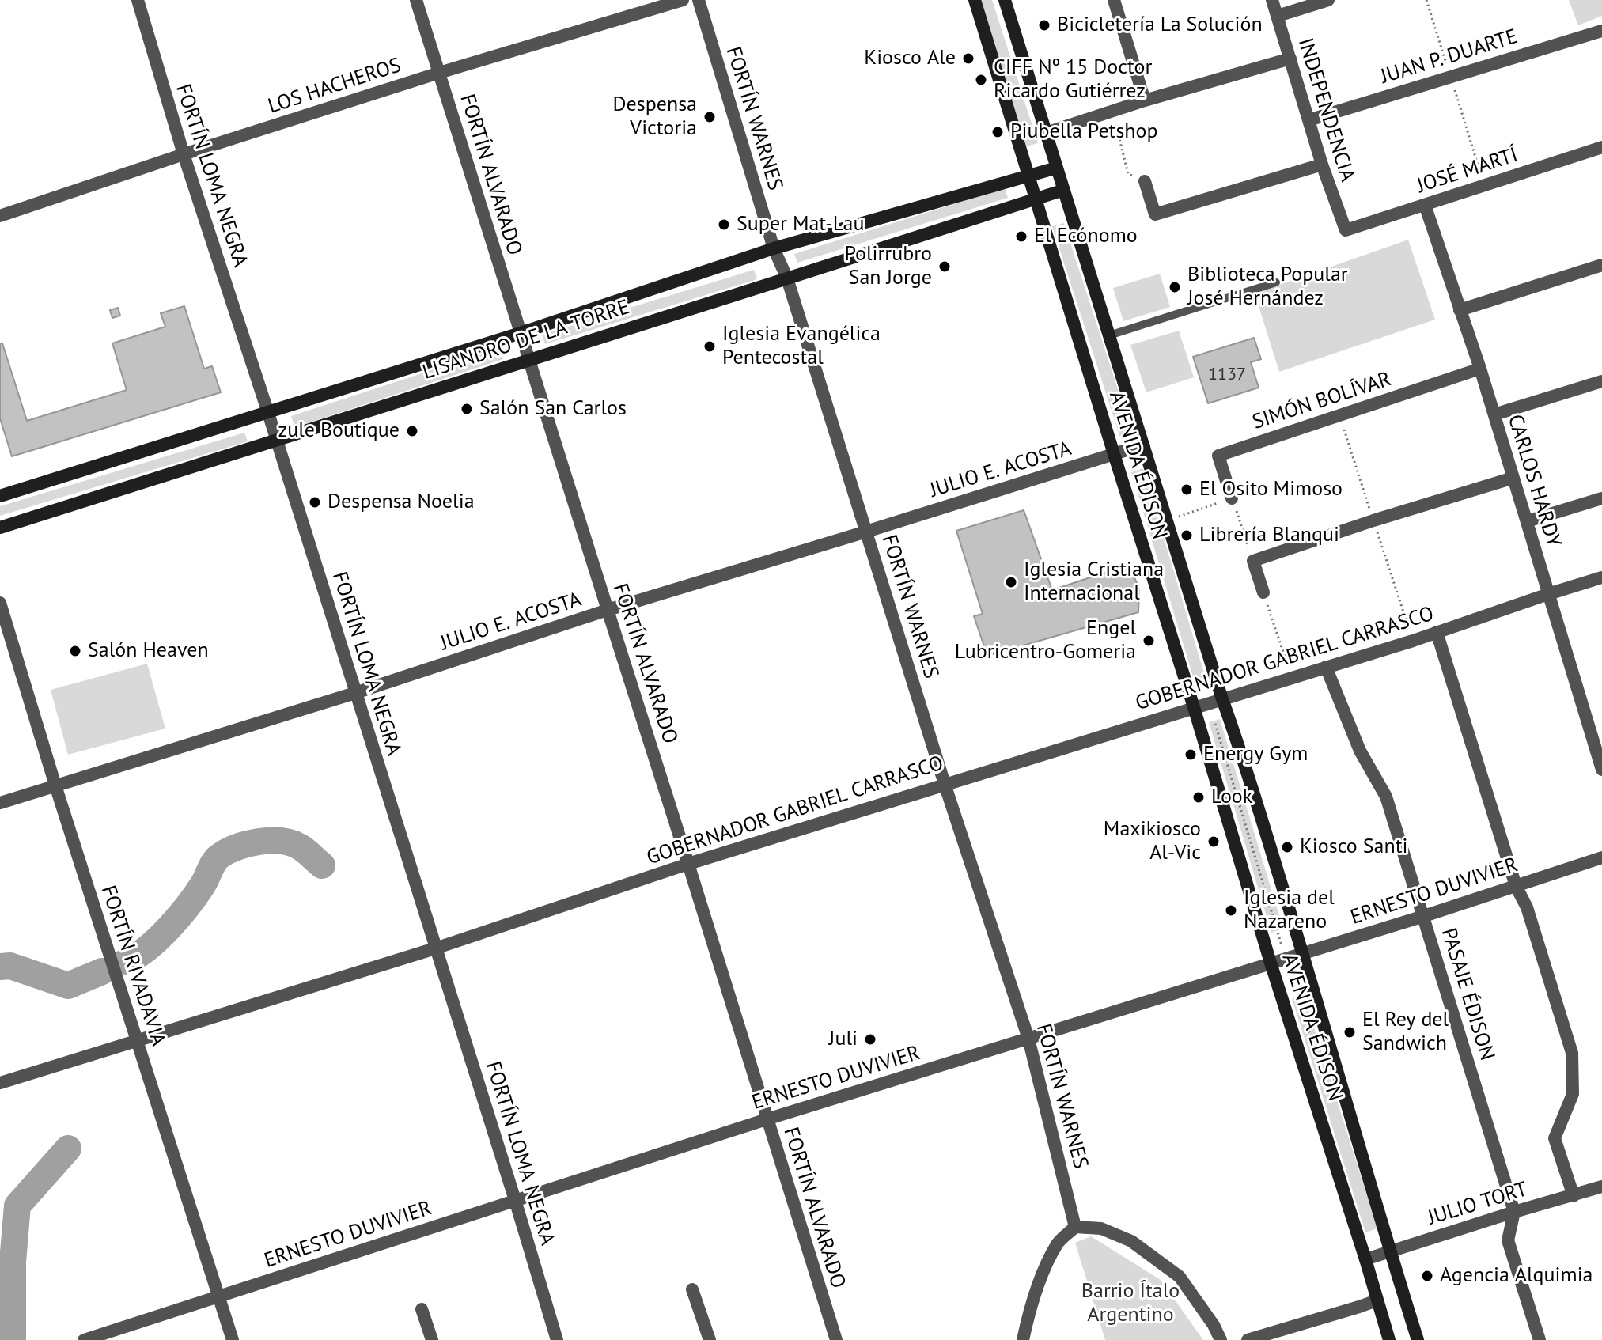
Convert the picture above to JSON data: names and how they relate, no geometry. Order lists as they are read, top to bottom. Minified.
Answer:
{"streets":{"main road":["LISANDRO DE LA TORRE","AVENIDA ÉDISON"],"street":["JUAN P. DUARTE","LOS HACHEROS","INDEPENDENCIA","FORTÍN WARNES","JOSÉ MARTÍ","FORTÍN ALVARADO","FORTÍN LOMA NEGRA","SIMÓN BOLÍVAR","JULIO E. ACOSTA","CARLOS HARDY","GOBERNADOR GABRIEL CARRASCO","ERNESTO DUVIVIER","FORTÍN RIVADAVIA","PASAJE ÉDISON","JULIO TORT"]},"crossings":[["JUAN P. DUARTE","INDEPENDENCIA"],["LOS HACHEROS","FORTÍN ALVARADO"],["LOS HACHEROS","FORTÍN LOMA NEGRA"],["INDEPENDENCIA","JOSÉ MARTÍ"],["FORTÍN WARNES","LISANDRO DE LA TORRE"],["FORTÍN WARNES","JULIO E. ACOSTA"],["FORTÍN WARNES","GOBERNADOR GABRIEL CARRASCO"],["FORTÍN WARNES","ERNESTO DUVIVIER"],["JOSÉ MARTÍ","CARLOS HARDY"],["FORTÍN ALVARADO","LISANDRO DE LA TORRE"],["FORTÍN ALVARADO","JULIO E. ACOSTA"],["FORTÍN ALVARADO","GOBERNADOR GABRIEL CARRASCO"],["FORTÍN ALVARADO","ERNESTO DUVIVIER"],["FORTÍN LOMA NEGRA","LISANDRO DE LA TORRE"],["FORTÍN LOMA NEGRA","JULIO E. ACOSTA"],["FORTÍN LOMA NEGRA","GOBERNADOR GABRIEL CARRASCO"],["FORTÍN LOMA NEGRA","ERNESTO DUVIVIER"],["LISANDRO DE LA TORRE","AVENIDA ÉDISON"],["SIMÓN BOLÍVAR","CARLOS HARDY"],["AVENIDA ÉDISON","JULIO E. ACOSTA"],["AVENIDA ÉDISON","GOBERNADOR GABRIEL CARRASCO"],["AVENIDA ÉDISON","ERNESTO DUVIVIER"],["AVENIDA ÉDISON","JULIO TORT"],["JULIO E. ACOSTA","FORTÍN RIVADAVIA"],["CARLOS HARDY","GOBERNADOR GABRIEL CARRASCO"],["GOBERNADOR GABRIEL CARRASCO","FORTÍN RIVADAVIA"],["GOBERNADOR GABRIEL CARRASCO","PASAJE ÉDISON"],["ERNESTO DUVIVIER","FORTÍN RIVADAVIA"],["ERNESTO DUVIVIER","PASAJE ÉDISON"],["PASAJE ÉDISON","JULIO TORT"]],"parks":["Barrio Ítalo Argentino"],"places":["Bicicletería La Solución","Kiosco Ale","CIFF Nº 15 Doctor Ricardo Gutiérrez","Despensa Victoria","Piubella Petshop","Super Mat-Lau","El Ecónomo","Polirrubro San Jorge","Biblioteca Popular José Hernández","Iglesia Evangélica Pentecostal","Salón San Carlos","zule Boutique","El Osito Mimoso","Despensa Noelia","Librería Blanqui","Iglesia Cristiana Internacional","Engel Lubricentro-Gomeria","Salón Heaven","Energy Gym","Look","Maxikiosco Al-Vic","Kiosco Santi","Iglesia del Nazareno","El Rey del Sandwich","Juli","Agencia Alquimia"],"house_numbers":["1137"]}
